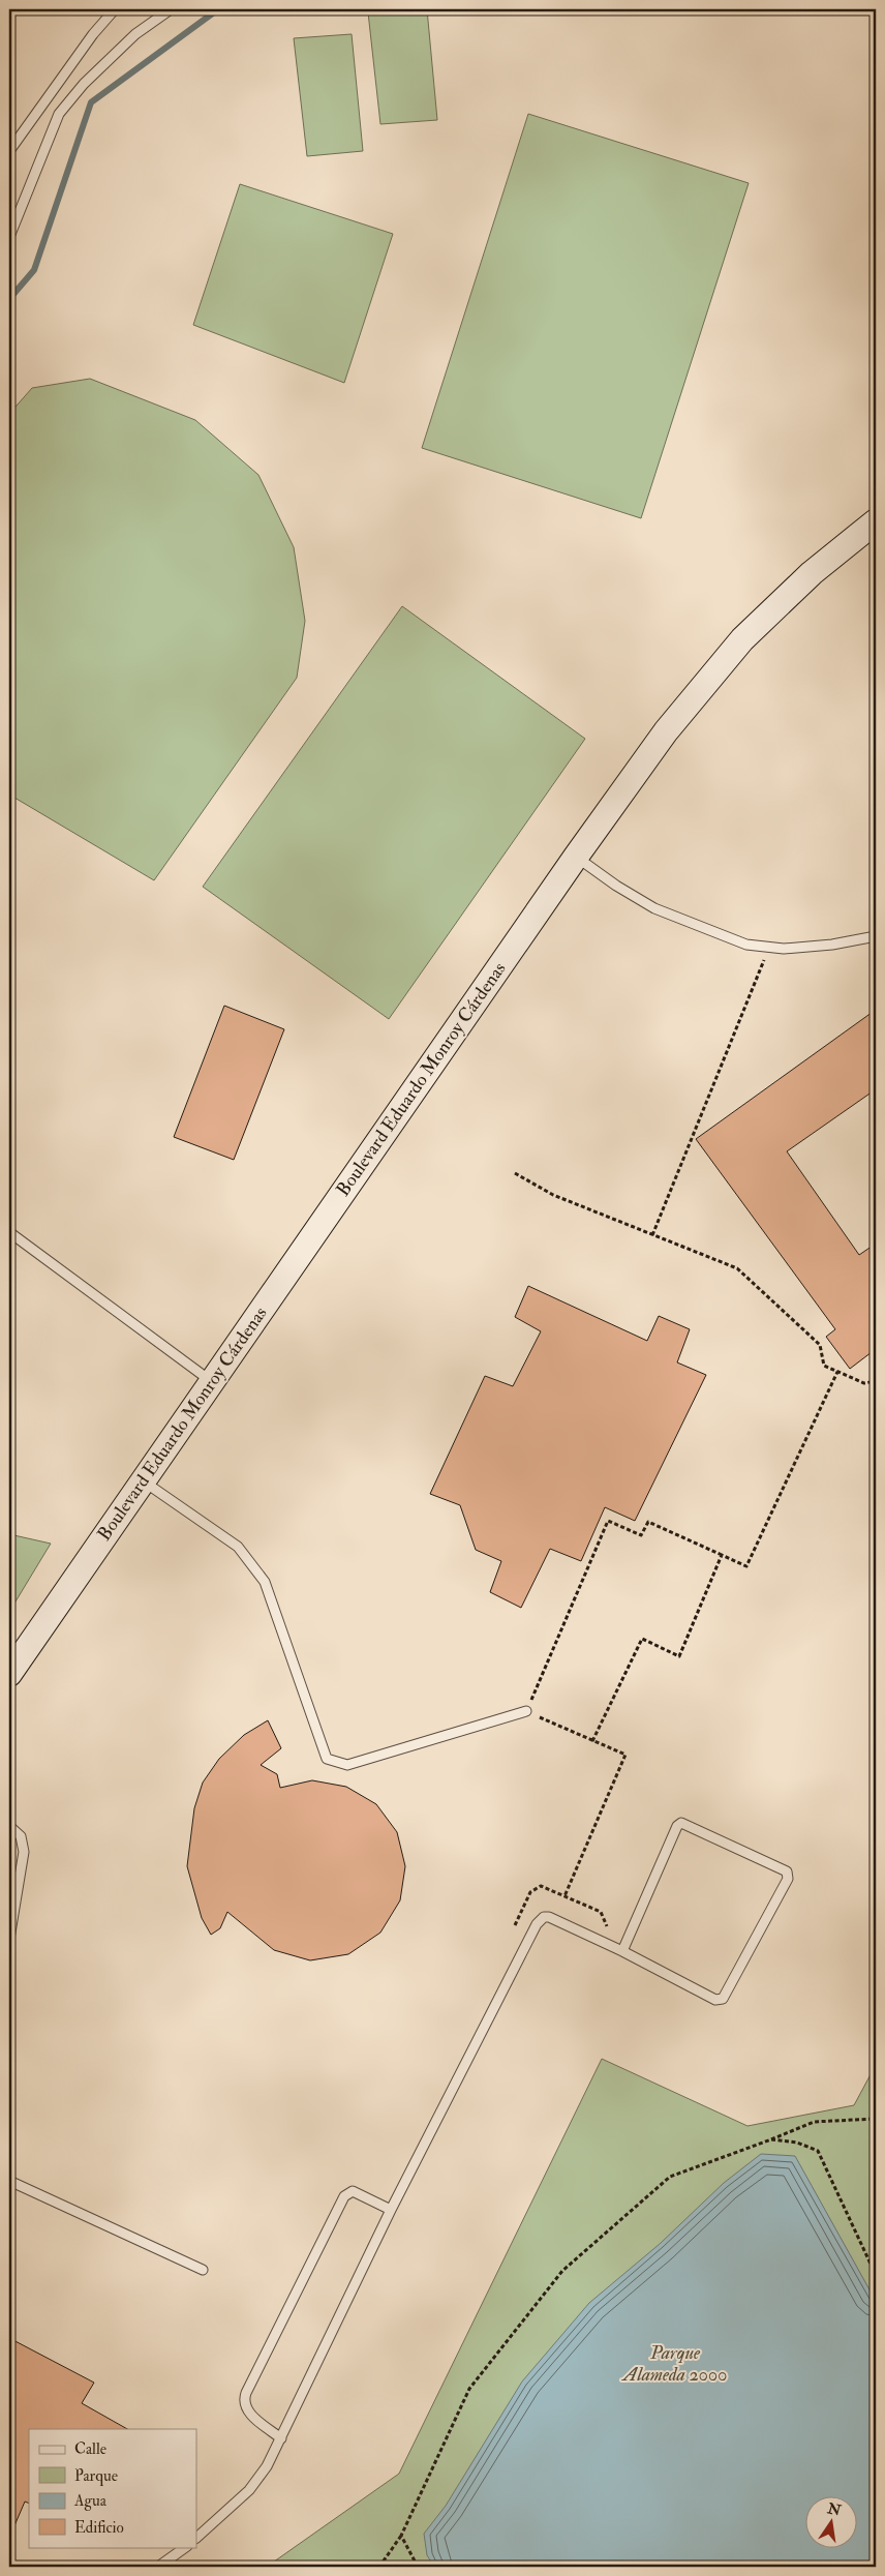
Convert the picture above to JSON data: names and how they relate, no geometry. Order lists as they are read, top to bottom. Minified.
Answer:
{"streets":{"main road":["Boulevard Eduardo Monroy Cárdenas"]},"parks":["Parque Alameda 2000"],"legend":["Calle","Parque","Agua","Edificio"],"north":"top"}
